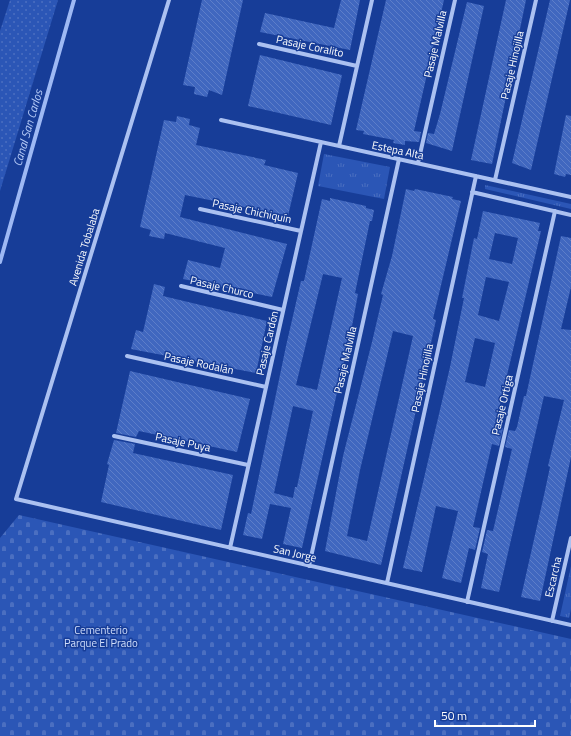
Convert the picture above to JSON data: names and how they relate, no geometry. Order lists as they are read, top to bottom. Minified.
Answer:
{"streets":{"street":["Pasaje Malvilla","Pasaje Coralito","Pasaje Hinojilla","Estepa Alta","Pasaje Chichiquín","Avenida Tobalaba","Pasaje Churco","Pasaje Cardón","Pasaje Rodalán","Pasaje Ortiga","Pasaje Puya","San Jorge","Escarcha"]},"crossings":[["Pasaje Malvilla","Estepa Alta"],["Pasaje Malvilla","San Jorge"],["Pasaje Hinojilla","Estepa Alta"],["Pasaje Hinojilla","San Jorge"],["Estepa Alta","Pasaje Cardón"],["Pasaje Chichiquín","Pasaje Cardón"],["Avenida Tobalaba","San Jorge"],["Pasaje Churco","Pasaje Cardón"],["Pasaje Cardón","Pasaje Rodalán"],["Pasaje Cardón","Pasaje Puya"],["Pasaje Cardón","San Jorge"],["Pasaje Ortiga","San Jorge"],["San Jorge","Escarcha"]],"water":["Canal San Carlos"],"parks":["Cementerio Parque El Prado"],"scale_bar":"50 m"}
